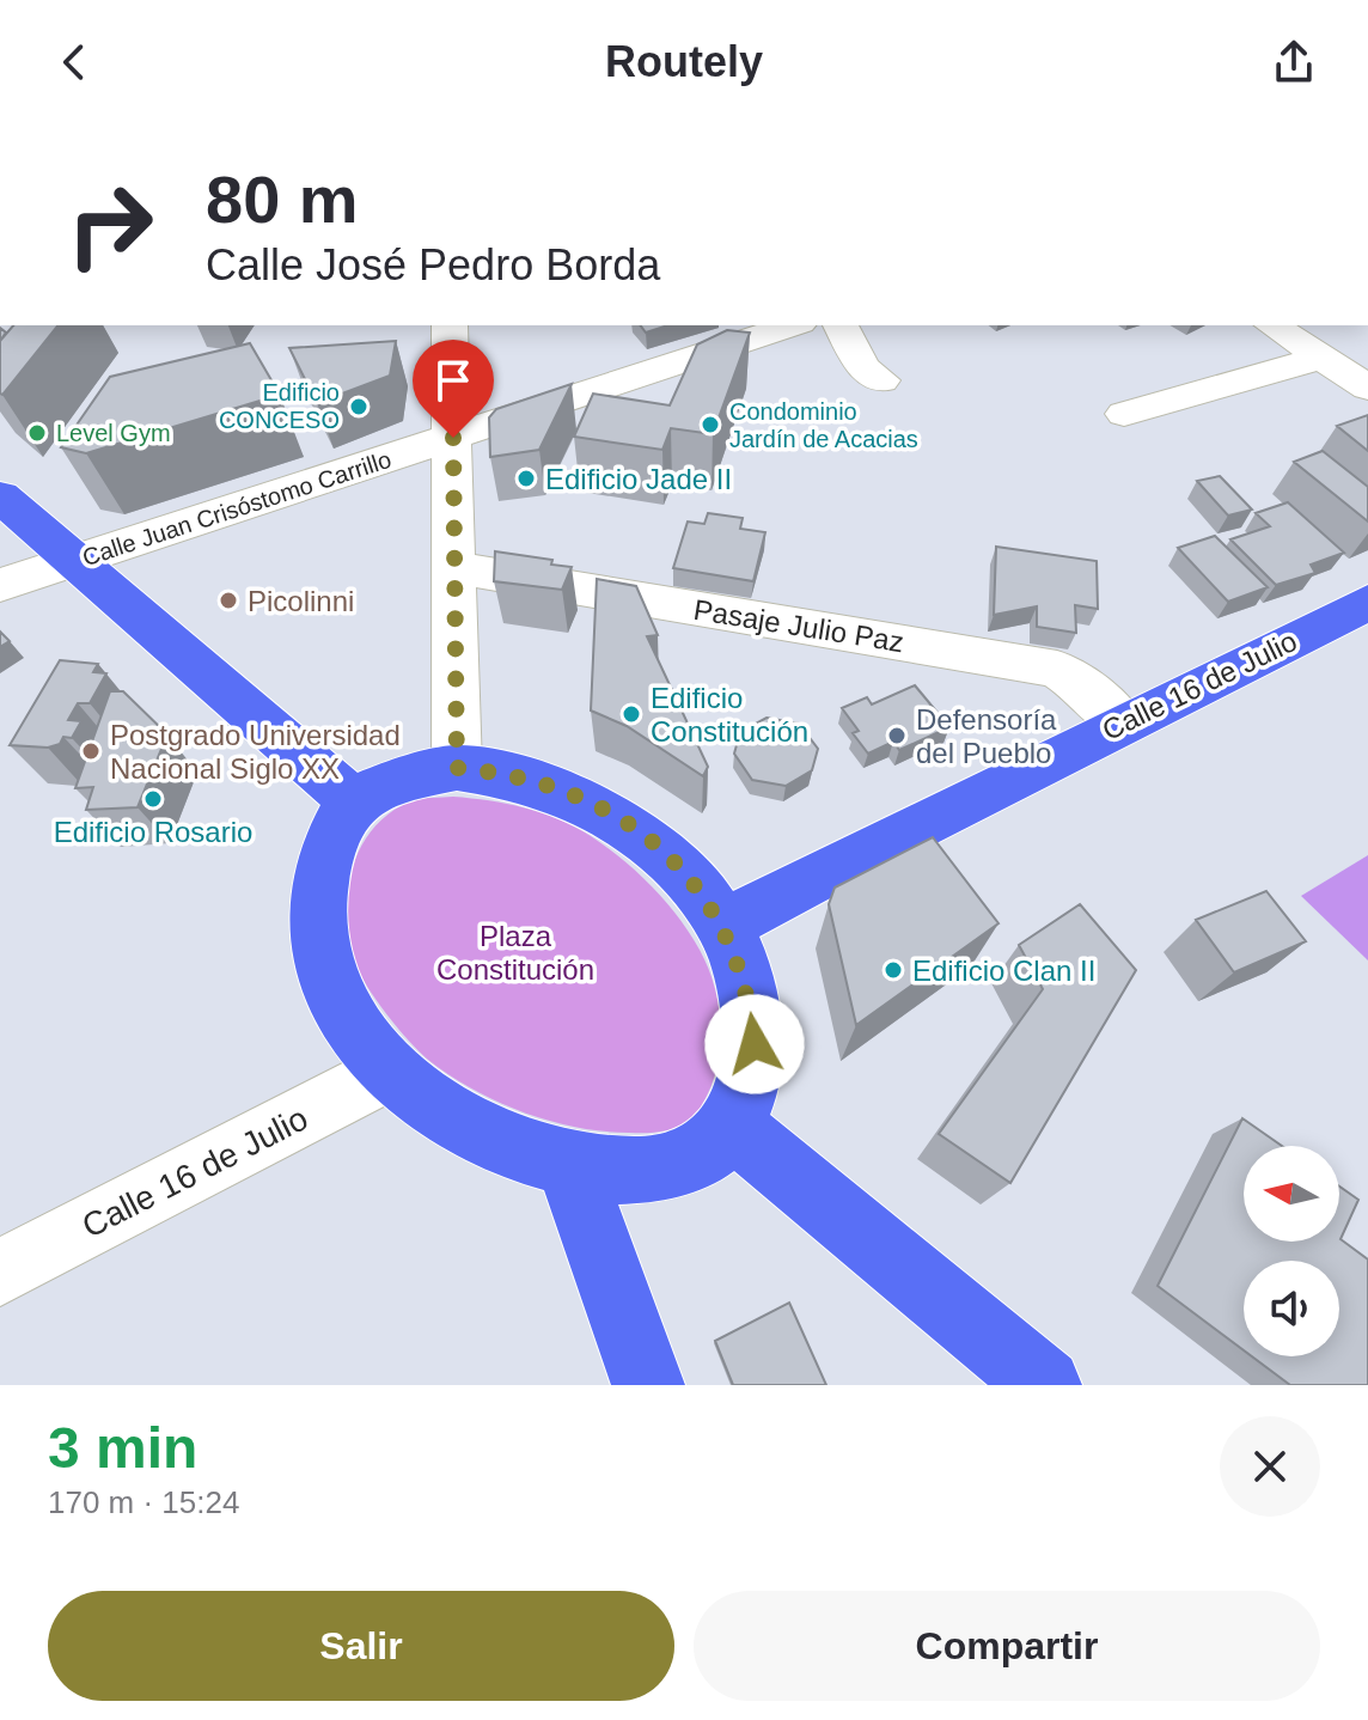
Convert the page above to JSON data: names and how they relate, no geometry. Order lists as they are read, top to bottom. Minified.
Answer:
{"streets":{"main road":["Calle 16 de Julio"],"street":["Calle Juan Crisóstomo Carrillo","Pasaje Julio Paz"]},"crossings":[["Pasaje Julio Paz","Calle 16 de Julio"]],"parks":["Plaza Constitución"],"places":["Edificio CONCESO","Condominio Jardín de Acacias","Level Gym","Edificio Jade II","Picolinni","Edificio Constitución","Defensoría del Pueblo","Postgrado Universidad Nacional Siglo XX","Edificio Rosario","Edificio Clan II"],"north":"left","page":{"header":"Routely","turn":["80 m","Calle José Pedro Borda"],"heading":["3 min","170 m · 15:24"],"buttons":["Salir","Compartir"]}}
